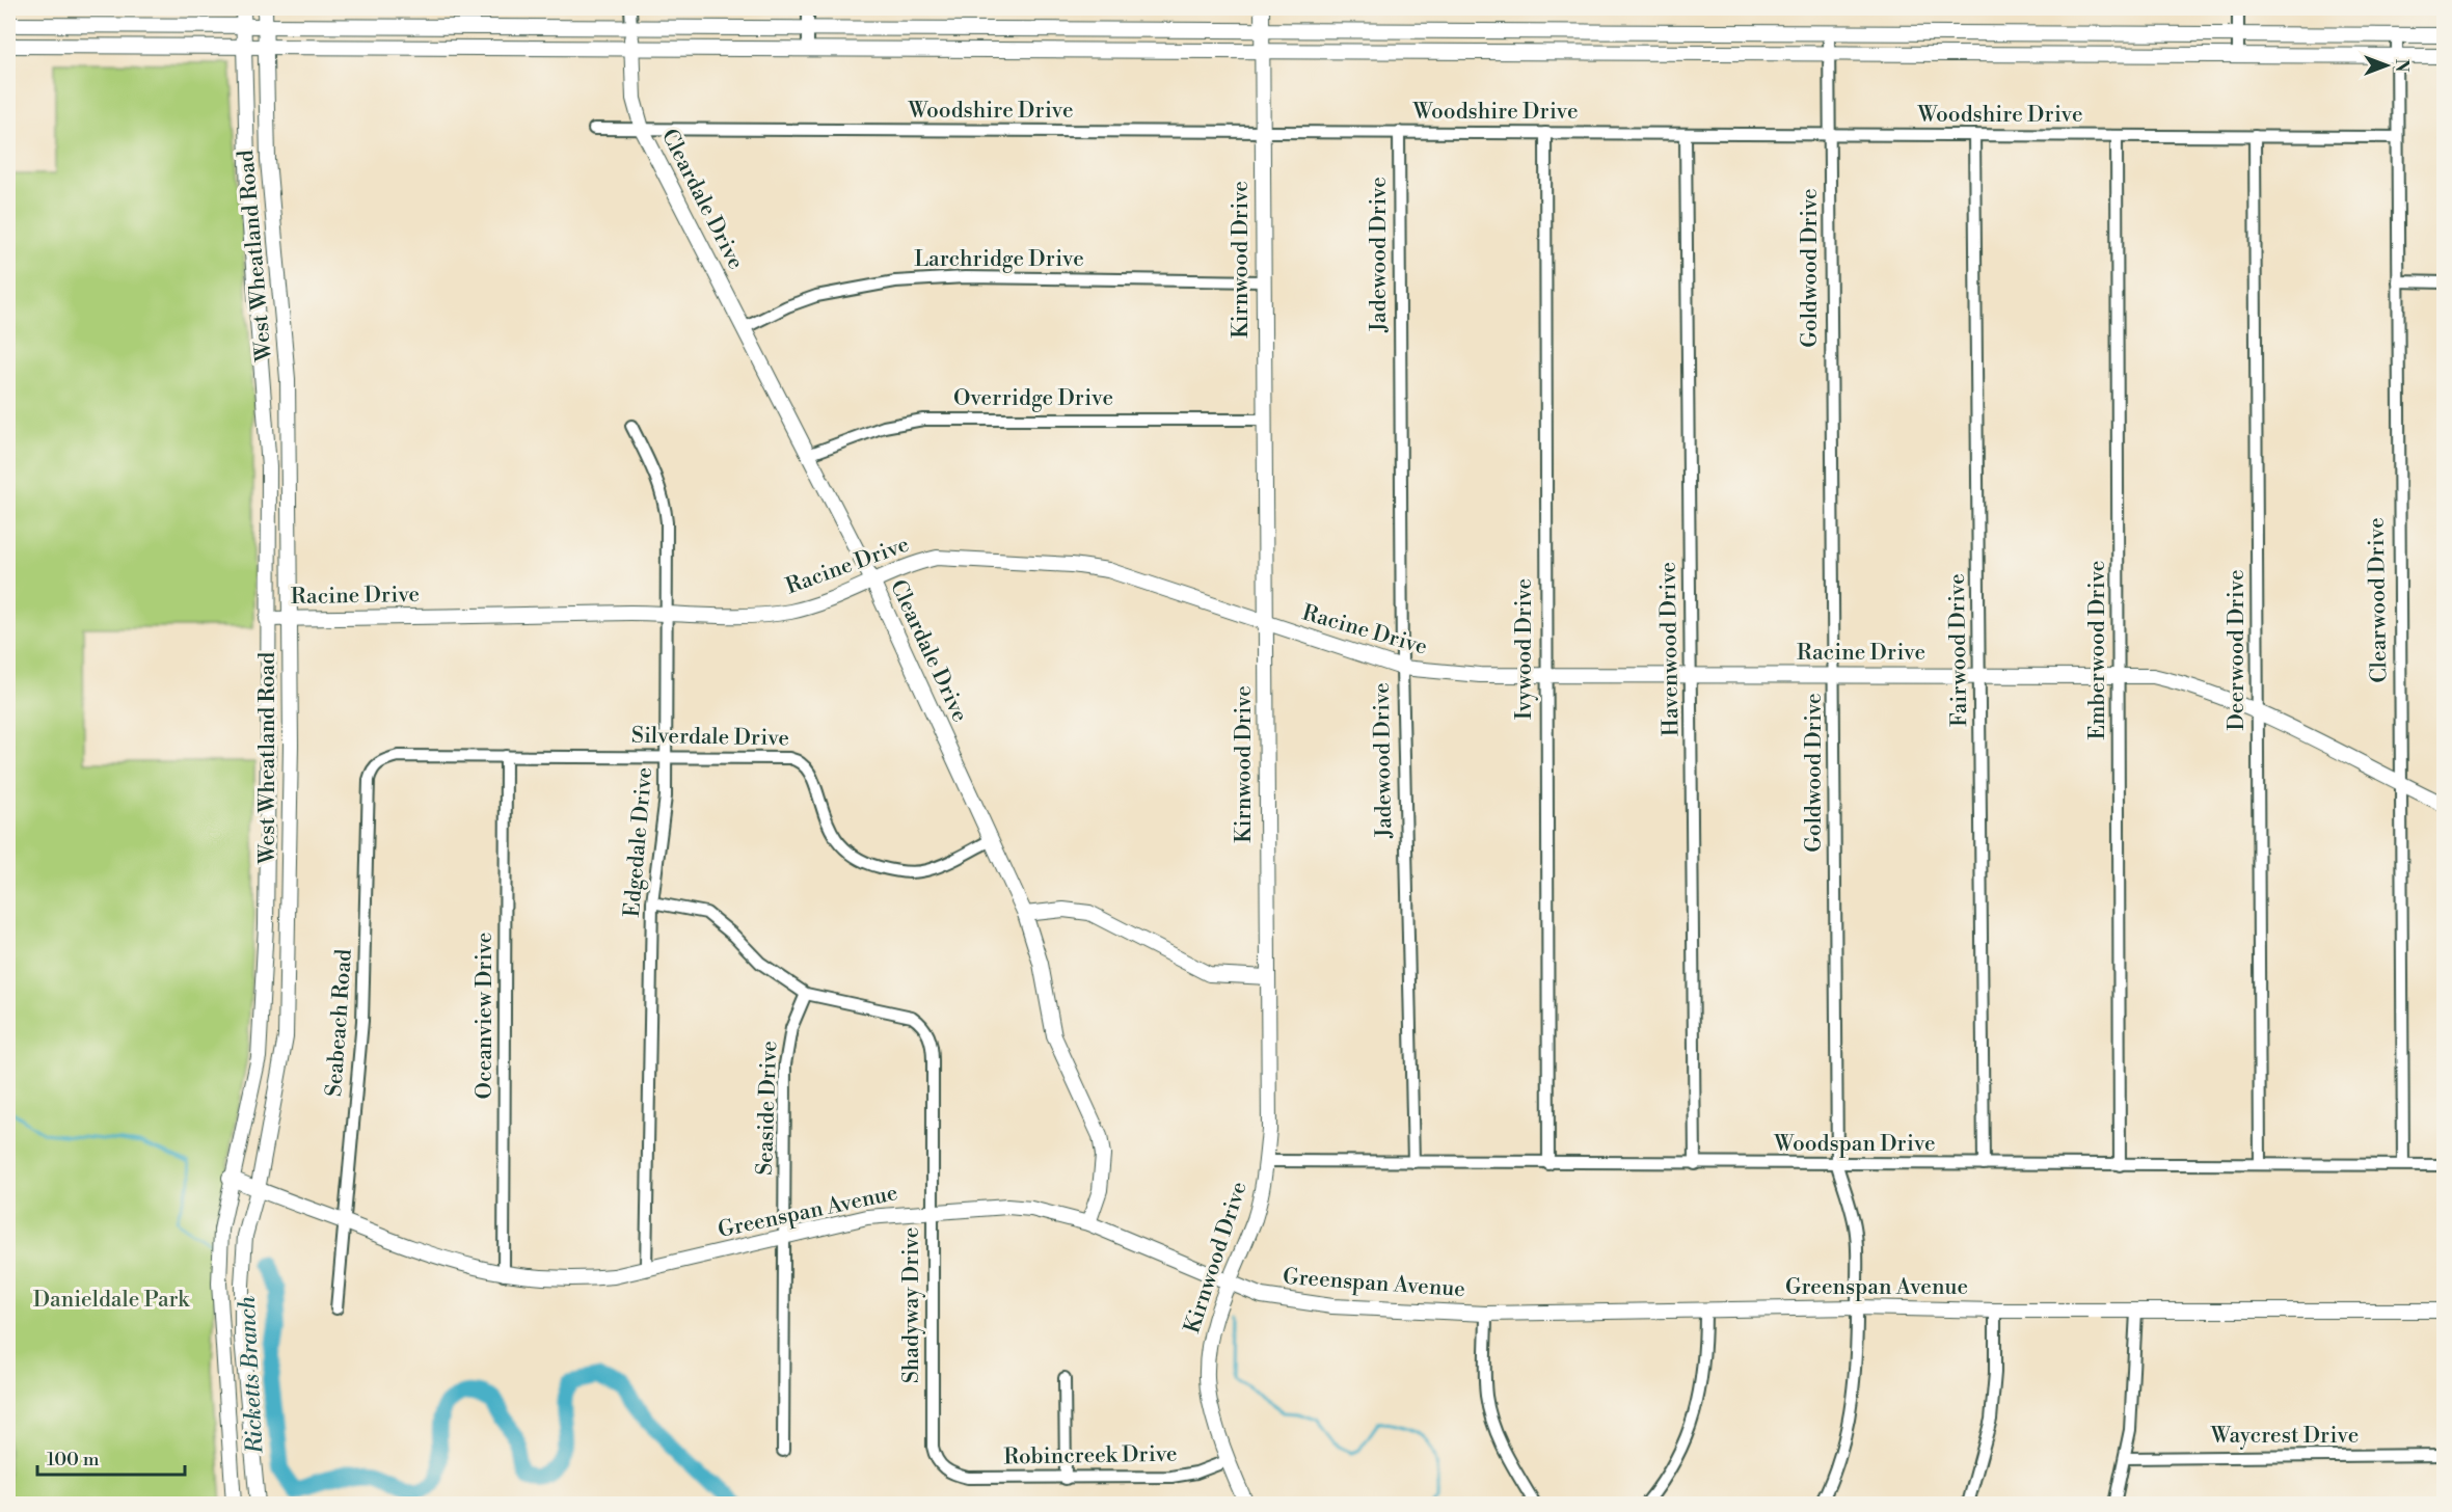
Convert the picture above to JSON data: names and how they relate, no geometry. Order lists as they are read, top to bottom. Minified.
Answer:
{"streets":{"main road":["Cleardale Drive","West Wheatland Road","Kirnwood Drive","Racine Drive","Greenspan Avenue"],"street":["Woodshire Drive","Jadewood Drive","Larchridge Drive","Goldwood Drive","Overridge Drive","Clearwood Drive","Ivywood Drive","Havenwood Drive","Fairwood Drive","Emberwood Drive","Deerwood Drive","Silverdale Drive","Edgedale Drive","Oceanview Drive","Seabeach Road","Seaside Drive","Woodspan Drive","Shadyway Drive","Waycrest Drive","Robincreek Drive"]},"crossings":[["Woodshire Drive","Cleardale Drive"],["Woodshire Drive","Jadewood Drive"],["Woodshire Drive","Kirnwood Drive"],["Woodshire Drive","Goldwood Drive"],["Woodshire Drive","Clearwood Drive"],["Woodshire Drive","Ivywood Drive"],["Woodshire Drive","Havenwood Drive"],["Woodshire Drive","Fairwood Drive"],["Woodshire Drive","Emberwood Drive"],["Woodshire Drive","Deerwood Drive"],["Cleardale Drive","Larchridge Drive"],["Cleardale Drive","Overridge Drive"],["Cleardale Drive","Racine Drive"],["Cleardale Drive","Silverdale Drive"],["Cleardale Drive","Greenspan Avenue"],["Jadewood Drive","Racine Drive"],["Jadewood Drive","Woodspan Drive"],["West Wheatland Road","Racine Drive"],["West Wheatland Road","Greenspan Avenue"],["Larchridge Drive","Kirnwood Drive"],["Kirnwood Drive","Overridge Drive"],["Kirnwood Drive","Racine Drive"],["Kirnwood Drive","Woodspan Drive"],["Kirnwood Drive","Greenspan Avenue"],["Kirnwood Drive","Robincreek Drive"],["Goldwood Drive","Racine Drive"],["Goldwood Drive","Woodspan Drive"],["Goldwood Drive","Greenspan Avenue"],["Racine Drive","Clearwood Drive"],["Racine Drive","Ivywood Drive"],["Racine Drive","Havenwood Drive"],["Racine Drive","Fairwood Drive"],["Racine Drive","Emberwood Drive"],["Racine Drive","Deerwood Drive"],["Racine Drive","Edgedale Drive"],["Clearwood Drive","Woodspan Drive"],["Ivywood Drive","Woodspan Drive"],["Havenwood Drive","Woodspan Drive"],["Fairwood Drive","Woodspan Drive"],["Emberwood Drive","Woodspan Drive"],["Deerwood Drive","Woodspan Drive"],["Silverdale Drive","Edgedale Drive"],["Silverdale Drive","Oceanview Drive"],["Silverdale Drive","Seabeach Road"],["Edgedale Drive","Greenspan Avenue"],["Edgedale Drive","Shadyway Drive"],["Oceanview Drive","Greenspan Avenue"],["Seabeach Road","Greenspan Avenue"],["Seaside Drive","Greenspan Avenue"],["Seaside Drive","Shadyway Drive"],["Greenspan Avenue","Shadyway Drive"],["Shadyway Drive","Robincreek Drive"]],"water":["Ricketts Branch"],"parks":["Danieldale Park"],"scale_bar":"100 m","north":"right"}
